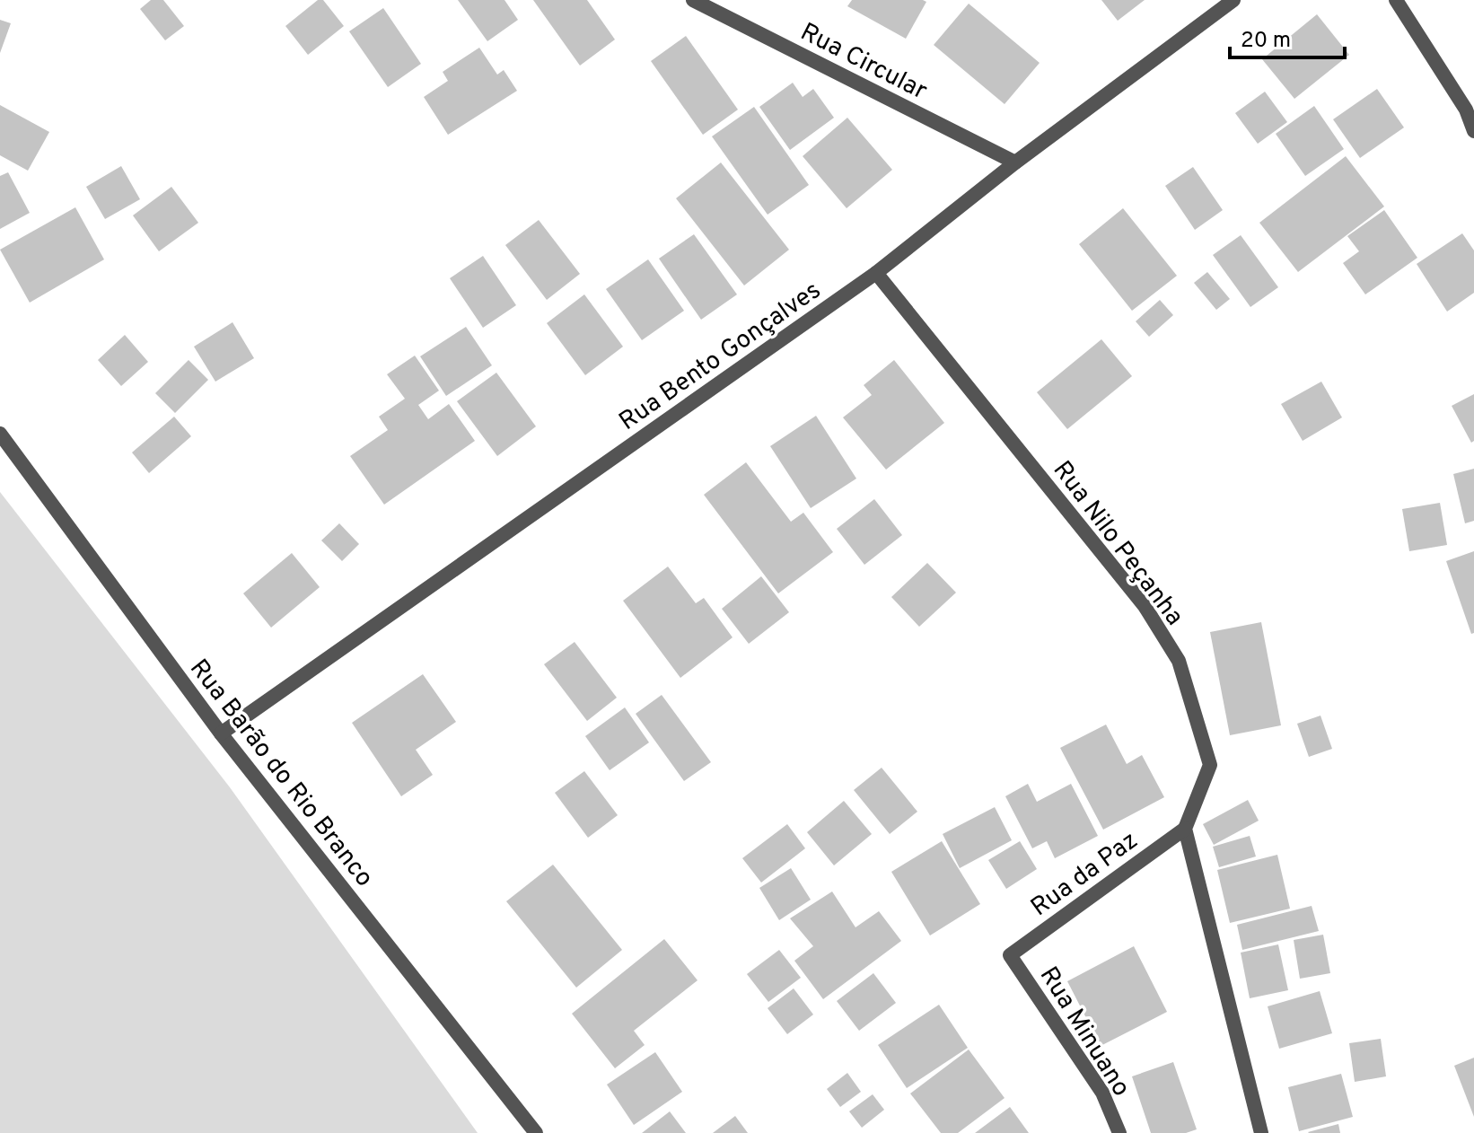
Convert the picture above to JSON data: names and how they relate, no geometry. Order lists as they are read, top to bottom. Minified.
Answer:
{"streets":{"street":["Rua Circular","Rua Bento Gonçalves","Rua Nilo Peçanha","Rua Barão do Rio Branco","Rua da Paz","Rua Minuano"]},"crossings":[["Rua Circular","Rua Bento Gonçalves"],["Rua Bento Gonçalves","Rua Nilo Peçanha"],["Rua Bento Gonçalves","Rua Barão do Rio Branco"],["Rua Nilo Peçanha","Rua da Paz"],["Rua da Paz","Rua Minuano"]],"scale_bar":"20 m"}
